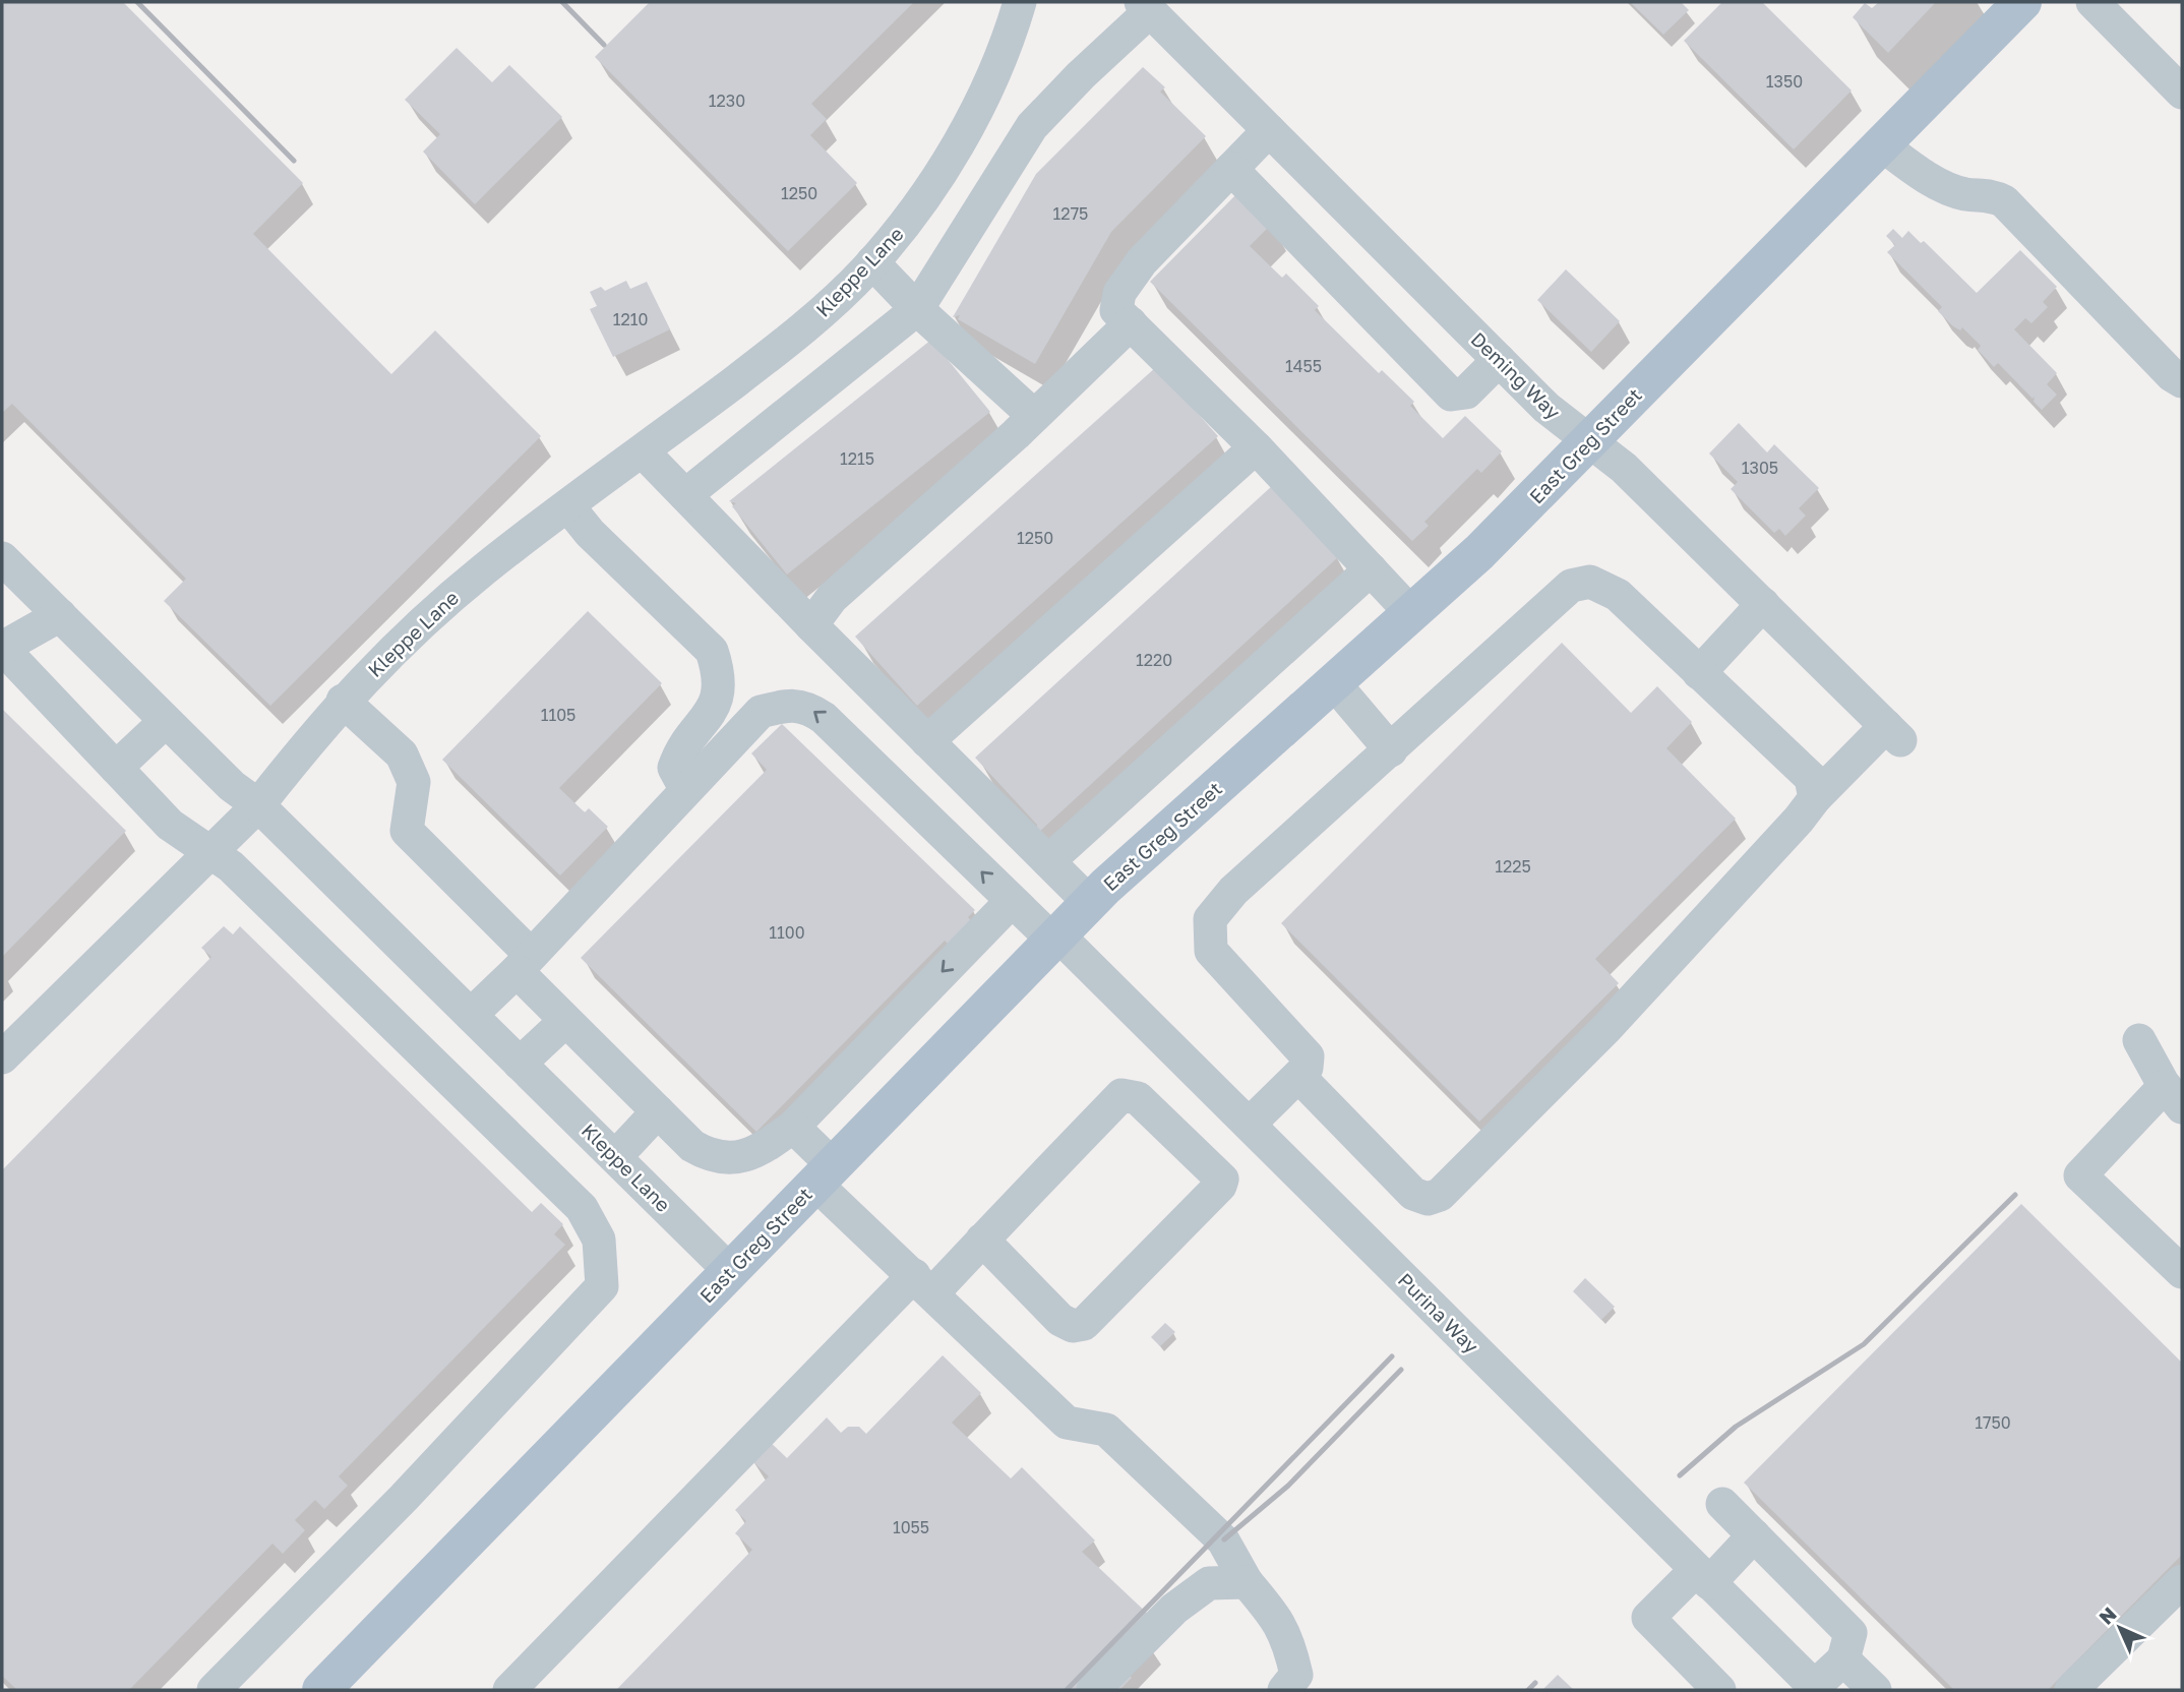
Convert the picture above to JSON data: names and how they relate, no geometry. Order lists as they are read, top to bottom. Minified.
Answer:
{"streets":{"main road":["East Greg Street"],"street":["Kleppe Lane","Deming Way","Purina Way"]},"crossings":[["Kleppe Lane","East Greg Street"],["Deming Way","East Greg Street"],["East Greg Street","Purina Way"]],"house_numbers":["1350","1230","1250","1275","1210","1455","1215","1305","1250","1220","1105","1225","1100","1750","1055"],"north":"top left"}
